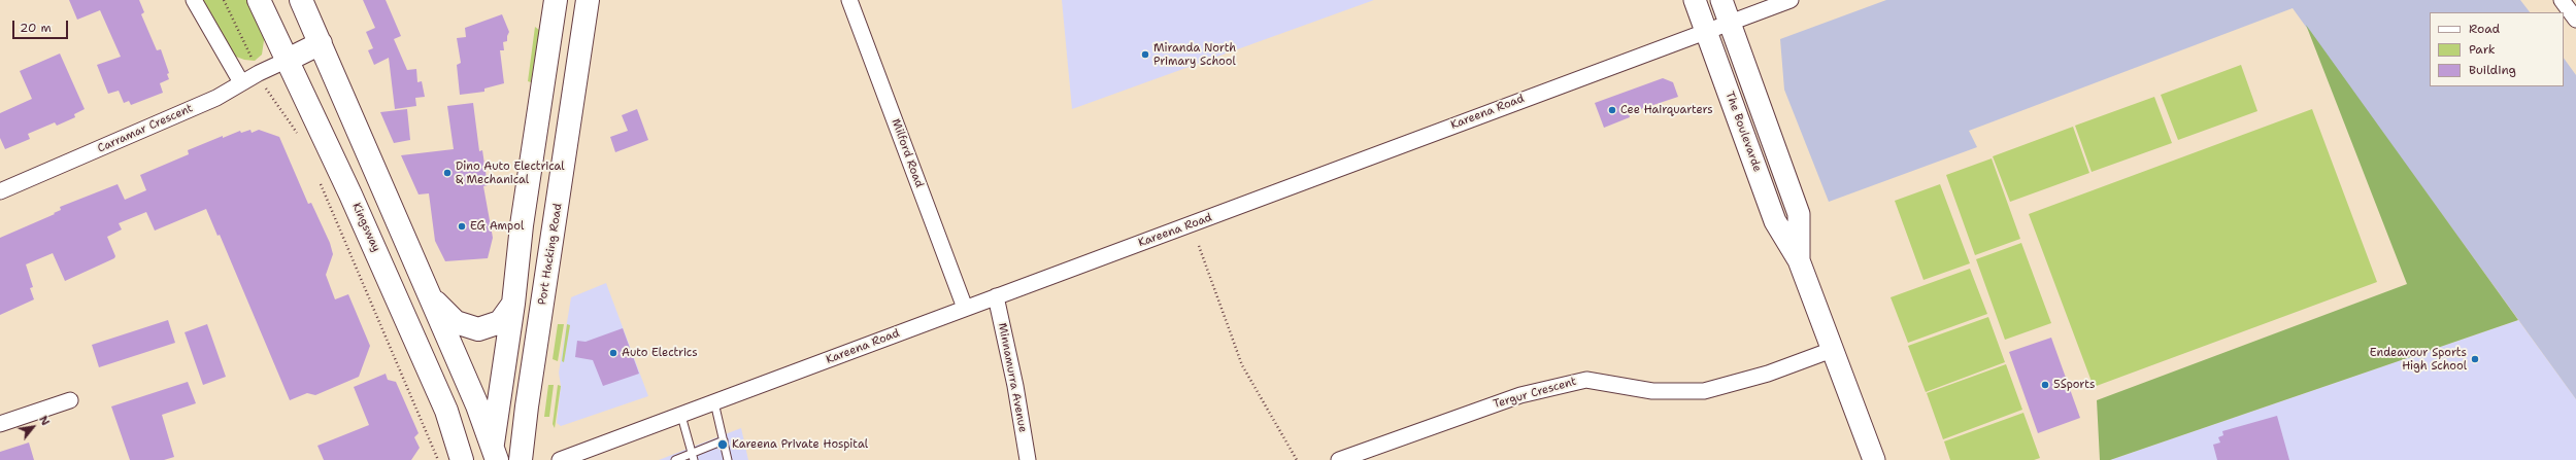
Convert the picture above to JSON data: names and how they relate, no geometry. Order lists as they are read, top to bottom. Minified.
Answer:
{"streets":{"main road":["The Boulevarde","Kingsway","Port Hacking Road"],"street":["Kareena Road","Carramar Crescent","Milford Road","Minnamurra Avenue","Tergur Crescent"]},"crossings":[["Kareena Road","The Boulevarde"],["Kareena Road","Milford Road"],["Kareena Road","Minnamurra Avenue"],["Carramar Crescent","Kingsway"],["The Boulevarde","Tergur Crescent"]],"places":["Miranda North Primary School","Cee Hairquarters","Dino Auto Electrical & Mechanical","EG Ampol","Auto Electrics","Endeavour Sports High School","5Sports","Kareena Private Hospital"],"legend":["Road","Park","Building"],"scale_bar":"20 m","north":"top right"}
